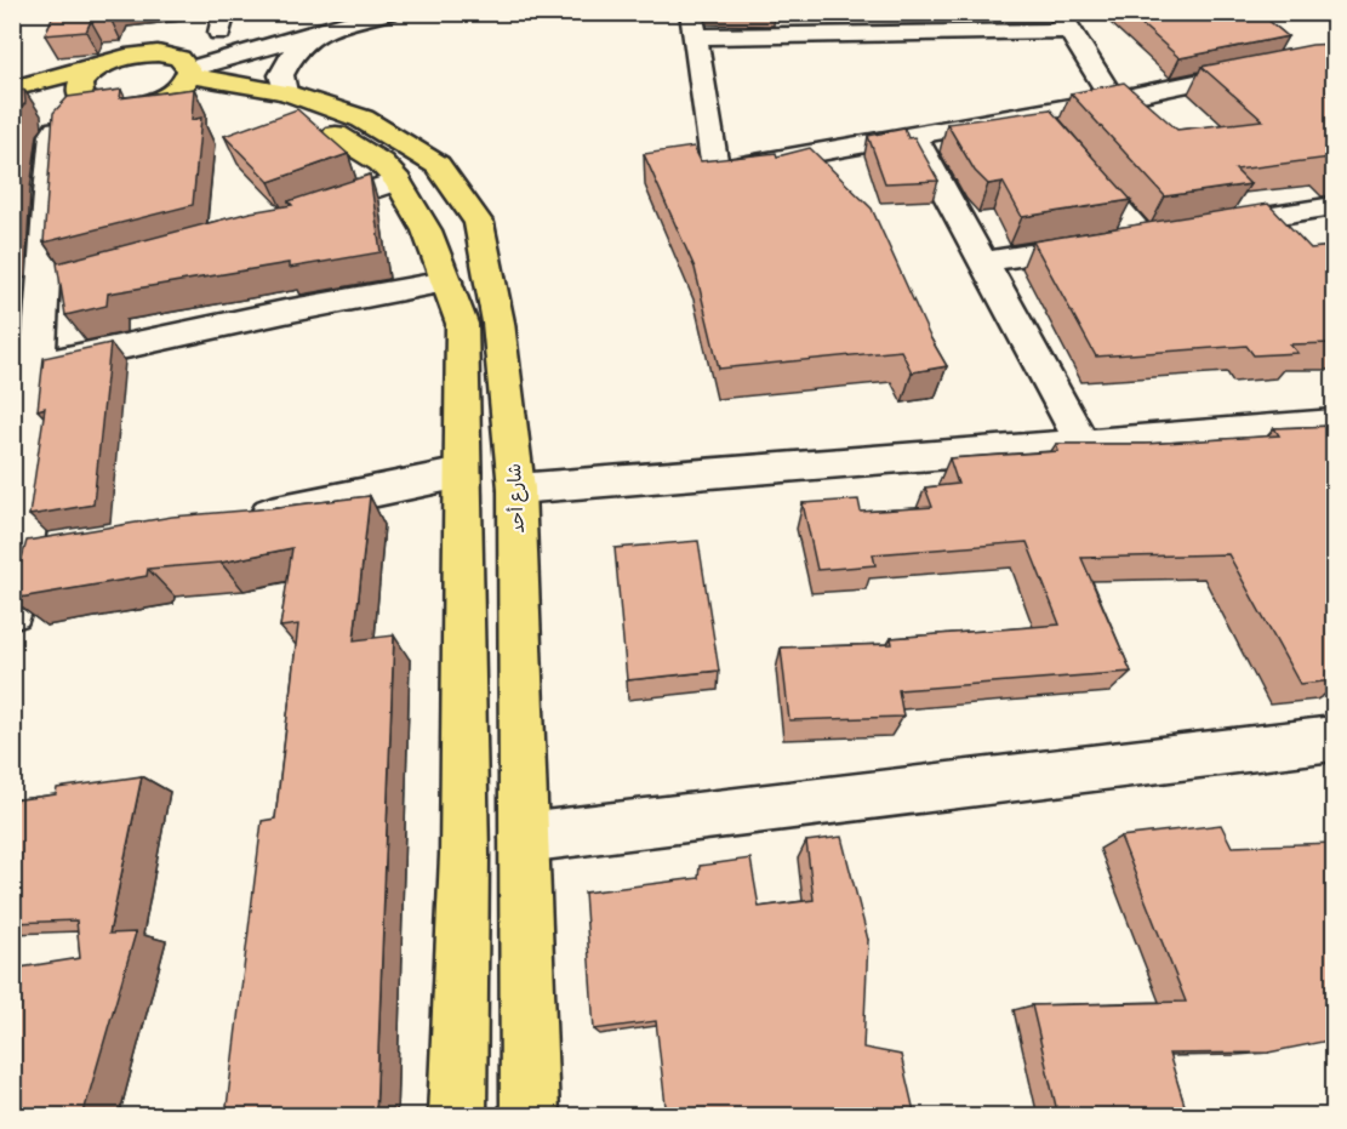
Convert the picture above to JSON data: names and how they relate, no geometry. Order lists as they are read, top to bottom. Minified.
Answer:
{"streets":{"main road":["شارع أحد"]}}
